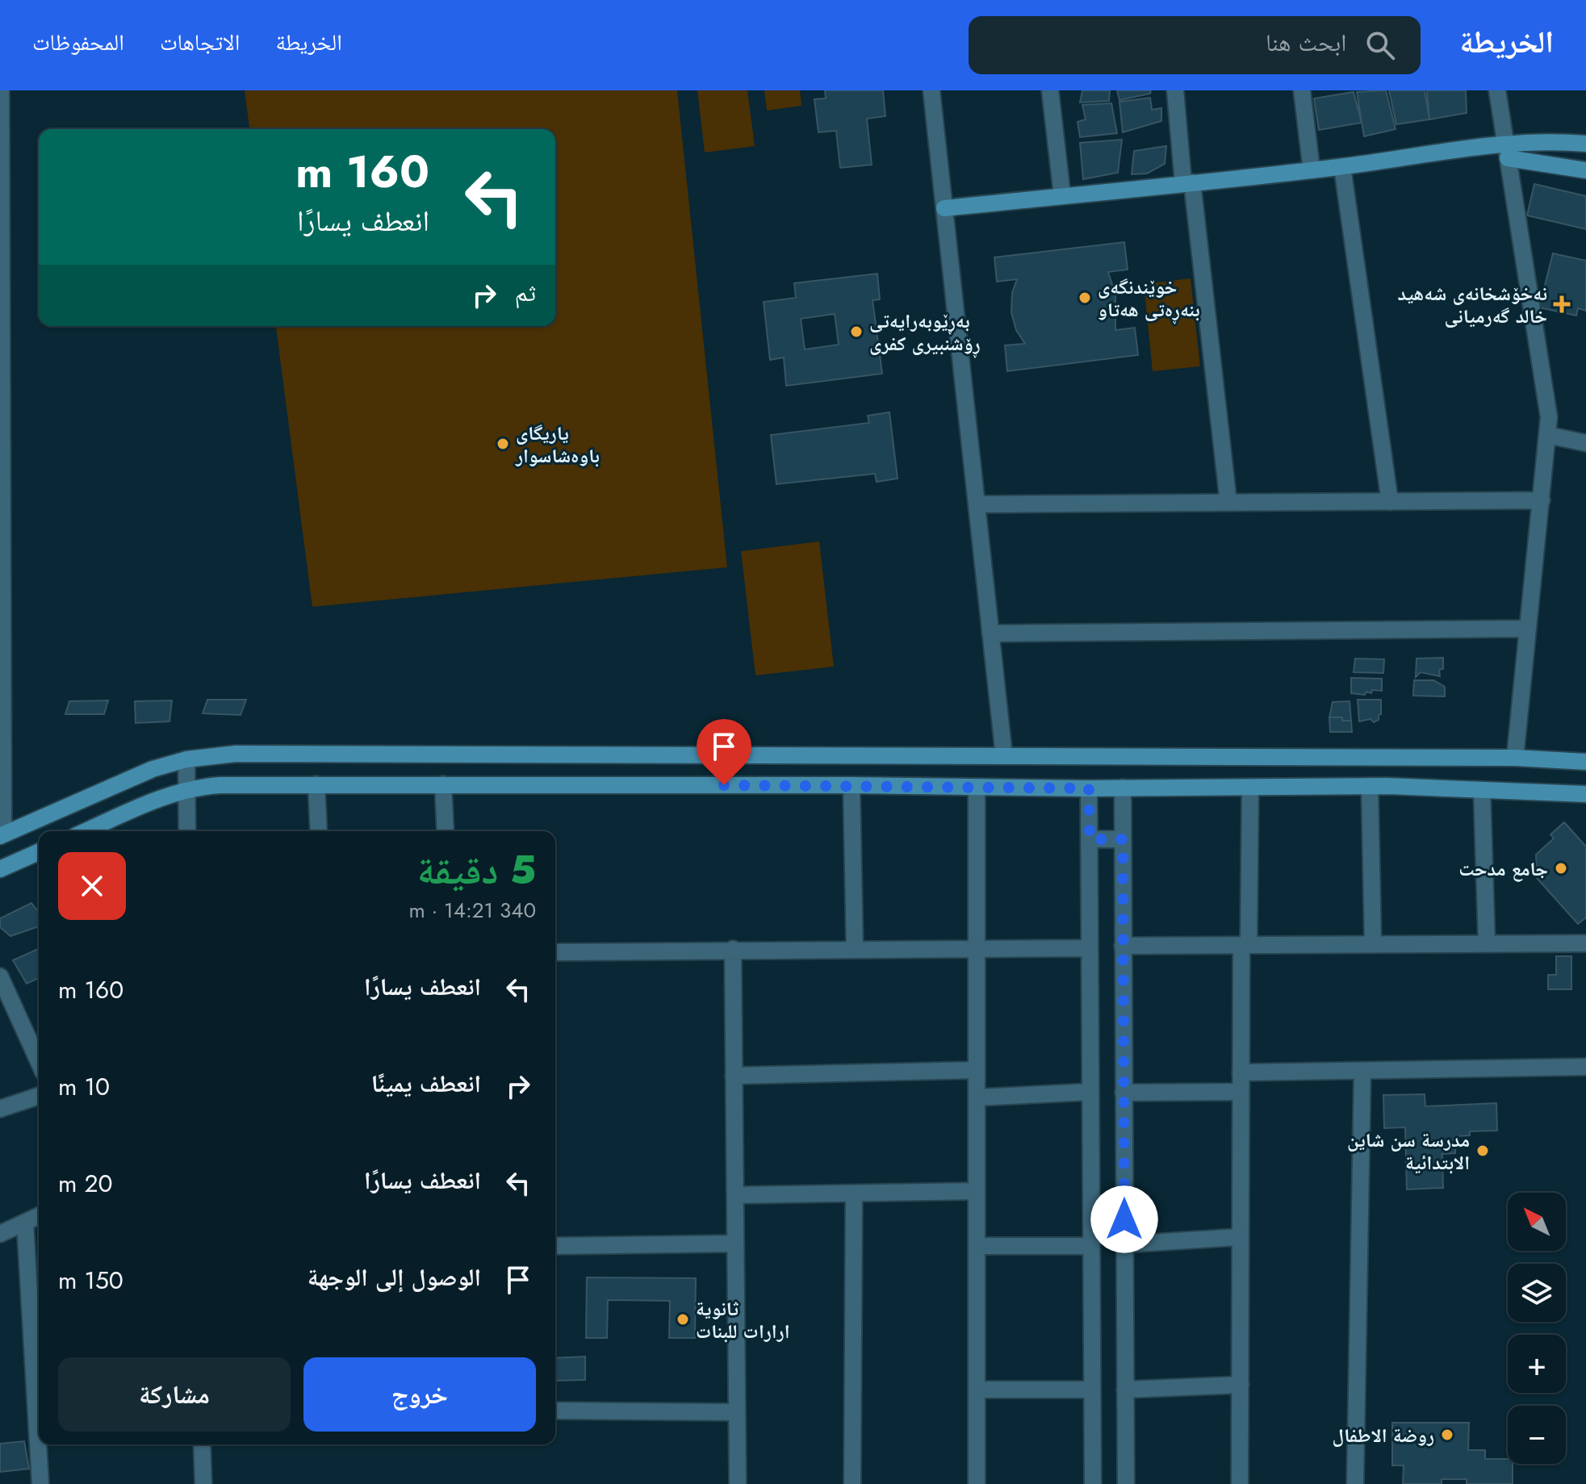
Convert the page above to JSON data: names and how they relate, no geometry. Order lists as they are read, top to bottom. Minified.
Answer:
{"places":{"other":["خوێندنگەی بنەڕەتی هەتاو","بەڕێوبەرایەتی ڕۆشنبیری کفری","یاریگای باوەشاسوار","جامع مدحت","مدرسة سن شاين الابتدائية","ثانوية ارارات للبنات","روضة الاطفال"],"health":["نەخۆشخانەی شەهید خالد گەرمیانی"]},"north":"top left","page":{"header":"الخريطة","search":"ابحث هنا","nav":["الخريطة","الاتجاهات","المحفوظات"],"turn":["160 m","انعطف يسارًا"],"then":"ثم","heading":["5 دقيقة","340 m · 14:21"],"list":[{"name":"انعطف يسارًا","value":"160 m"},{"name":"انعطف يمينًا","value":"10 m"},{"name":"انعطف يسارًا","value":"20 m"},{"name":"الوصول إلى الوجهة","value":"150 m"}],"map_buttons":["+","−"],"buttons":["خروج","مشاركة"]}}
